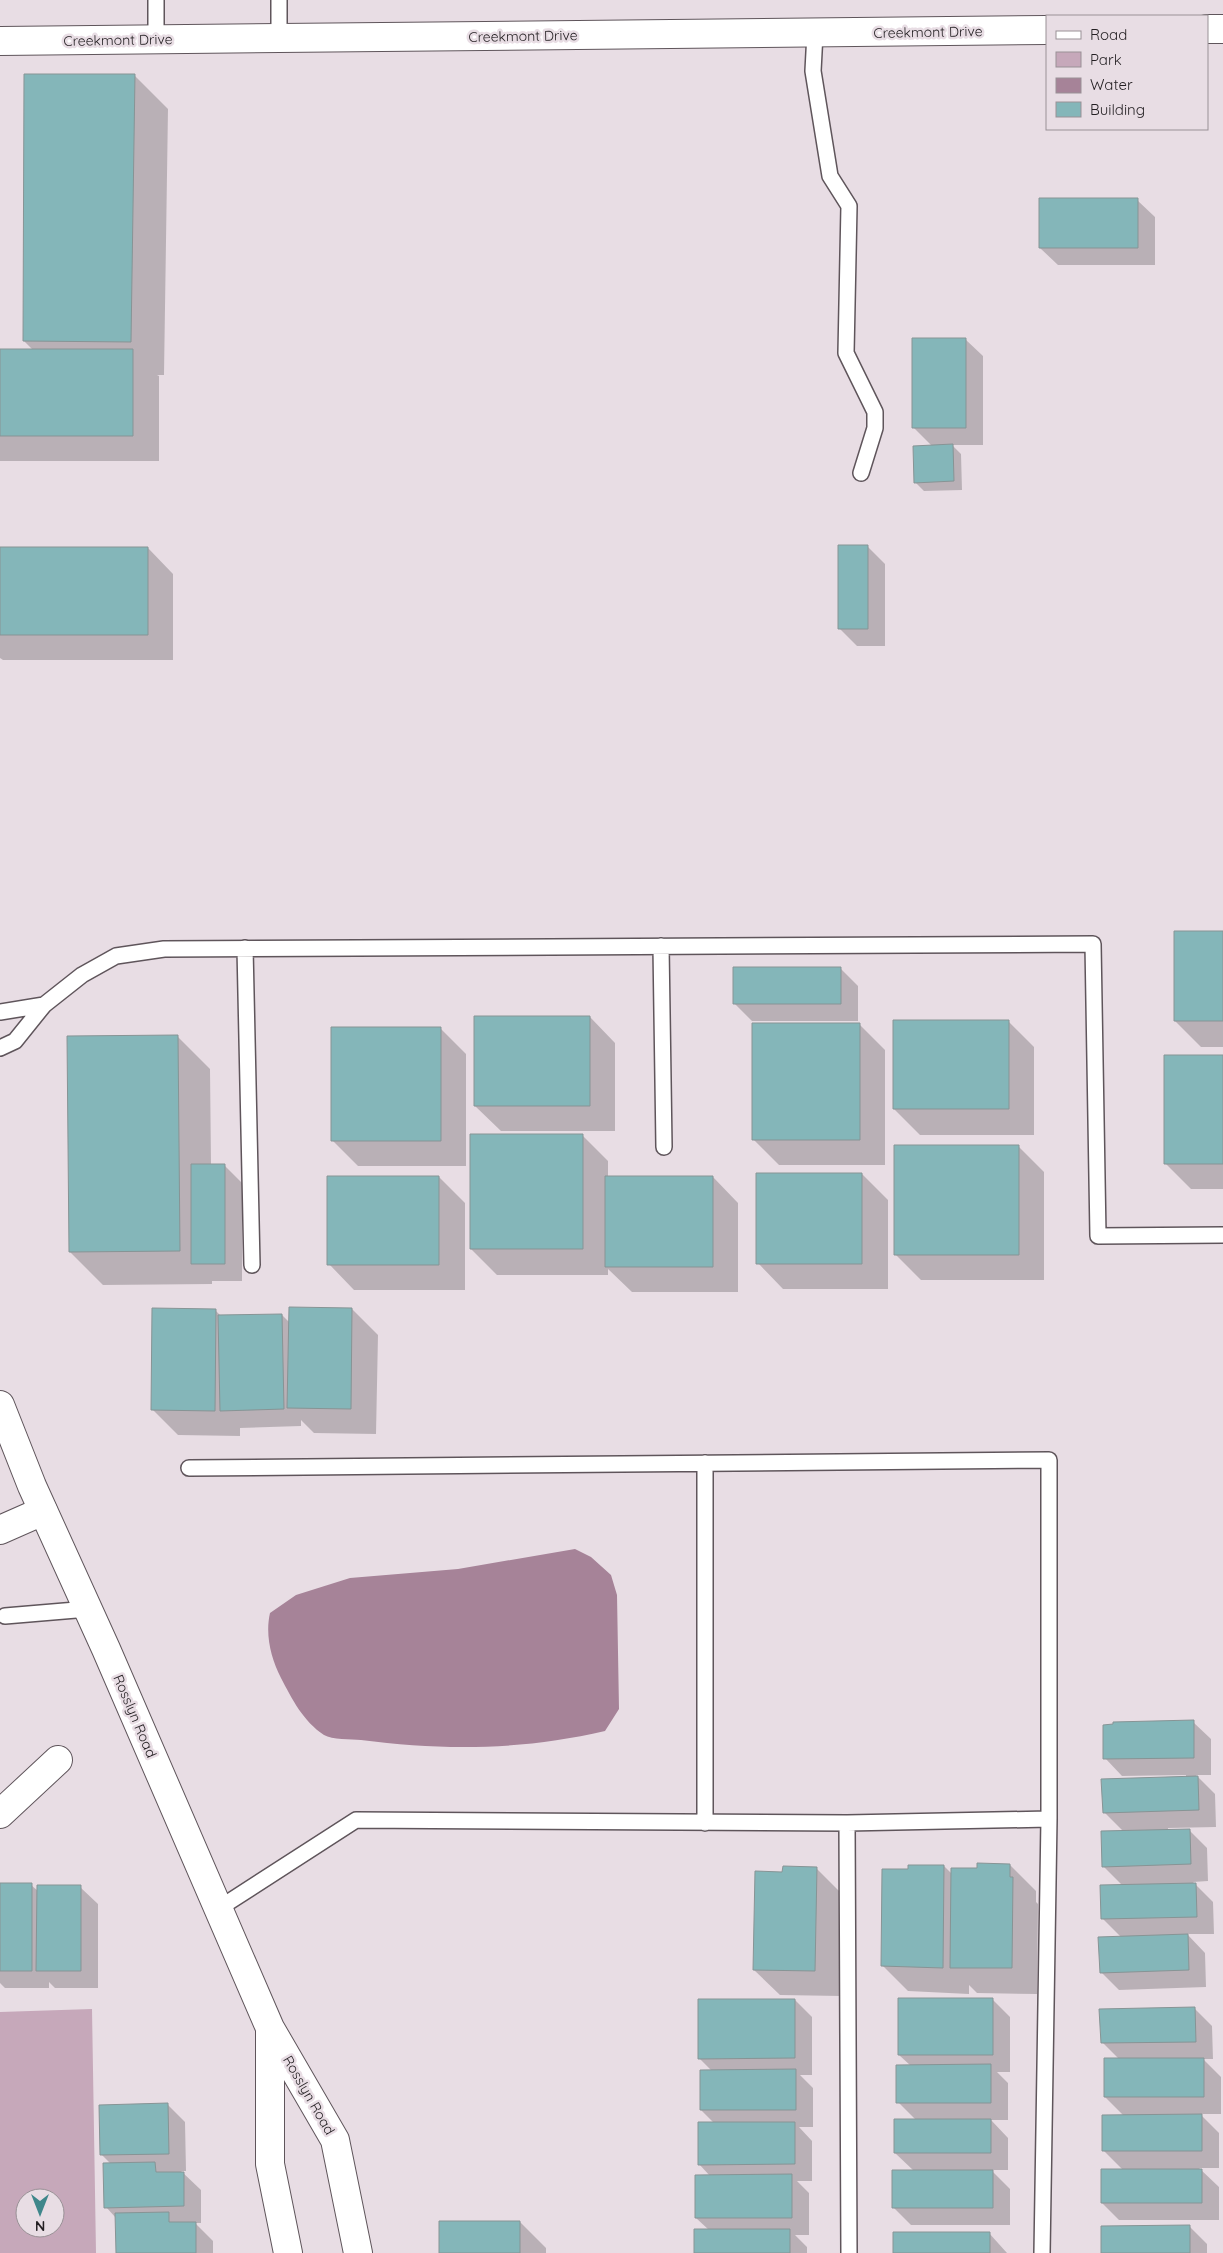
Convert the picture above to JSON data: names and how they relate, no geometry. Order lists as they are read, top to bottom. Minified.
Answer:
{"streets":{"street":["Creekmont Drive","Rosslyn Road"]},"legend":["Road","Park","Water","Building"],"north":"bottom"}
